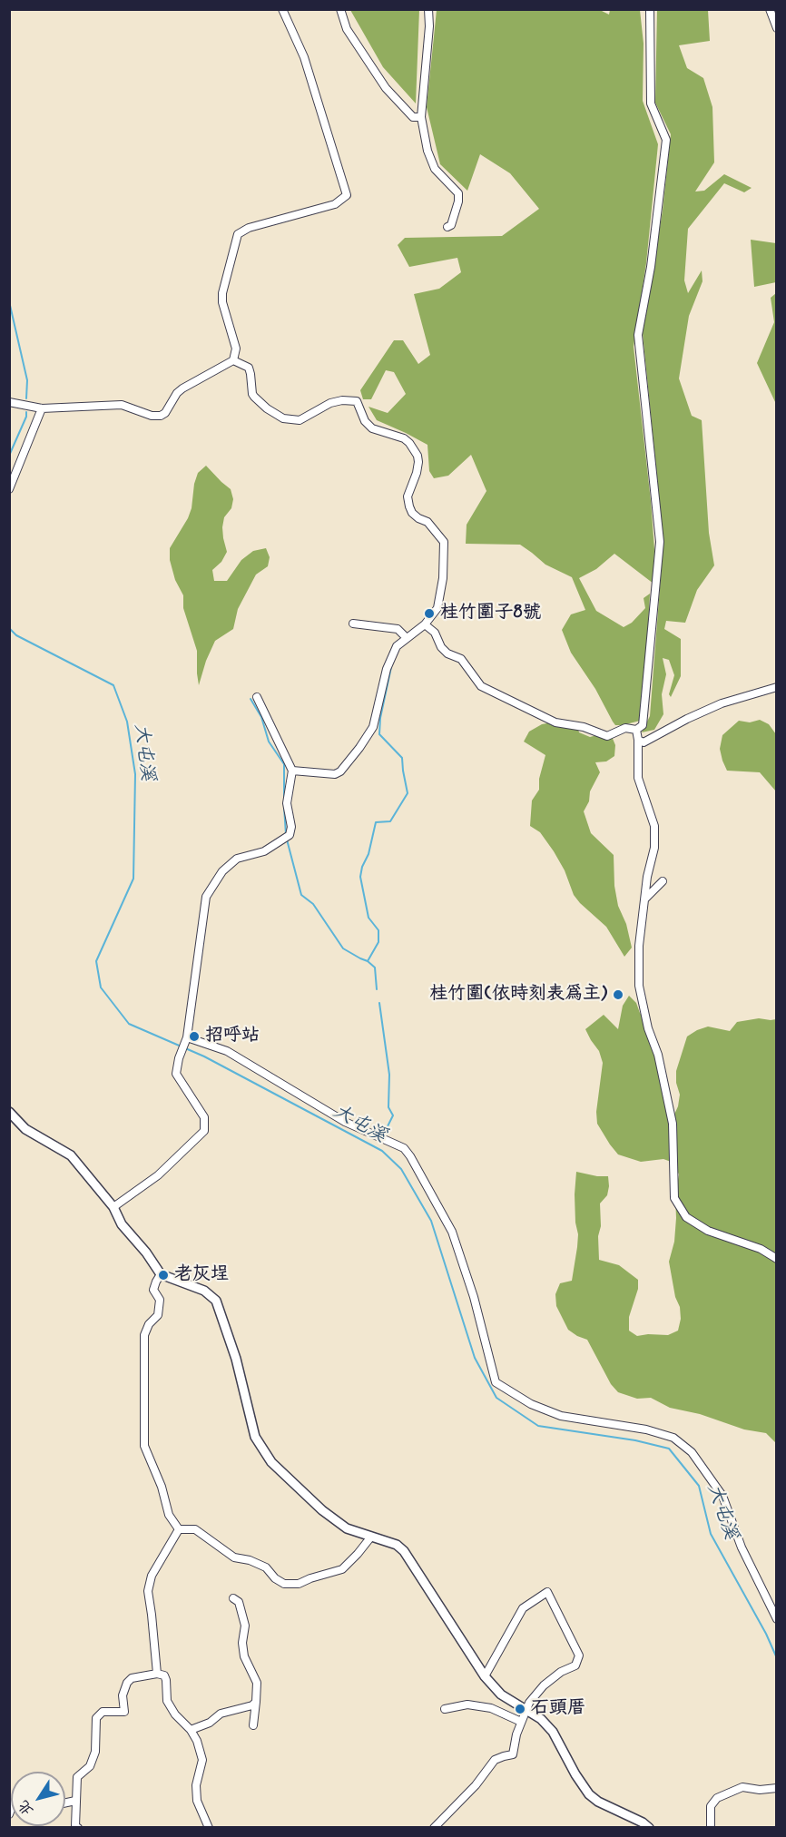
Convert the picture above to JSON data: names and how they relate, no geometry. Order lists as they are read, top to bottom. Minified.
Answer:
{"water":["大屯溪"],"places":["桂竹圍子8號","桂竹圍(依時刻表為主)","招呼站","老灰埕","石頭厝"],"north":"bottom left"}
